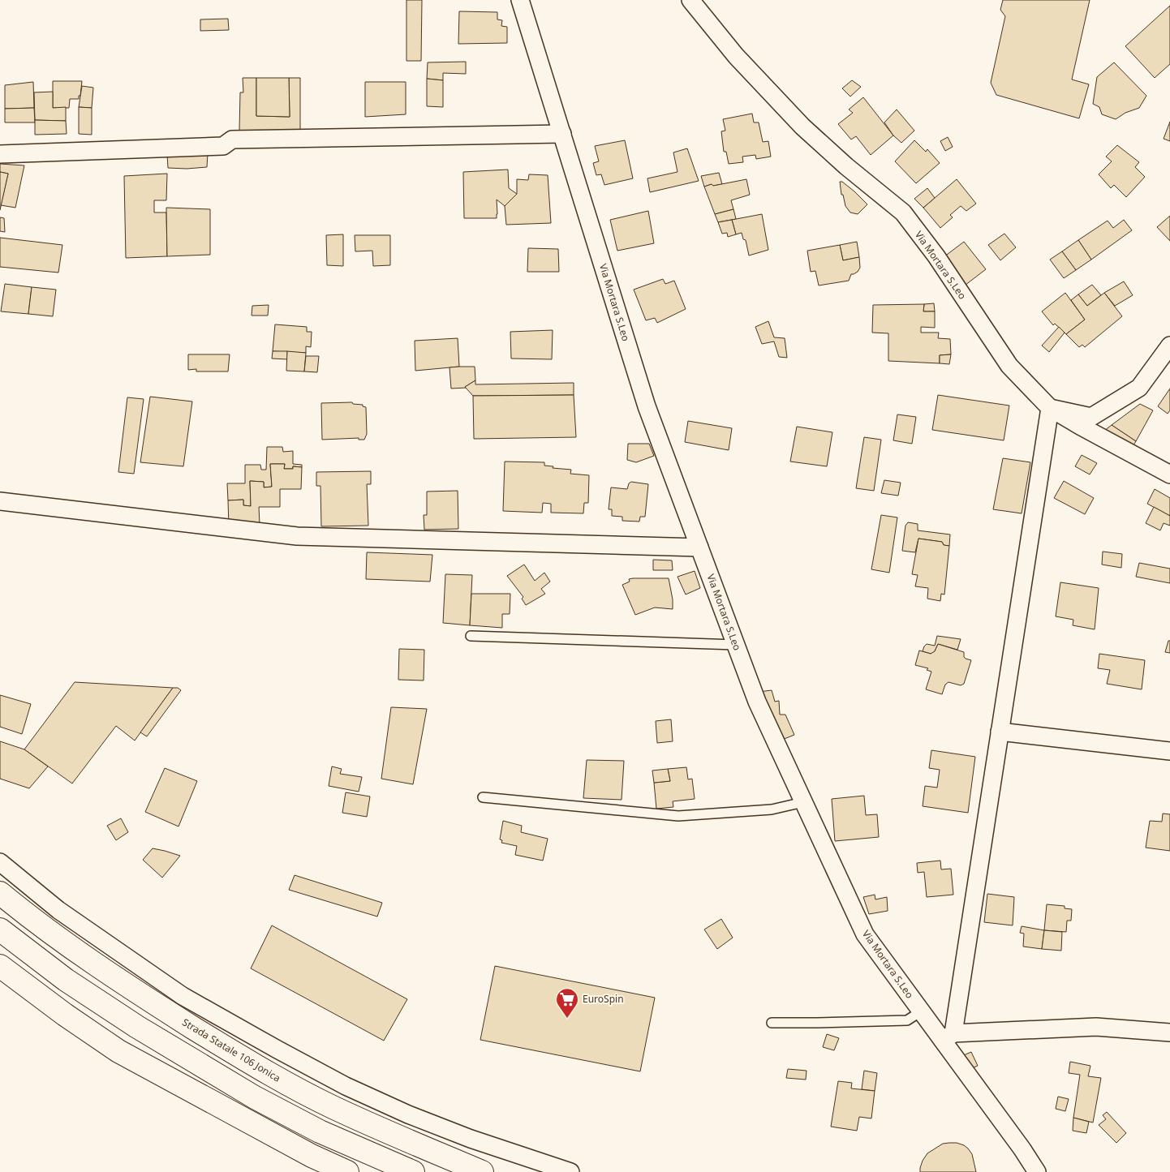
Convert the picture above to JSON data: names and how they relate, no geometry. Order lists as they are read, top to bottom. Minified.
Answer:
{"streets":{"highway":["Strada Statale 106 Jonica"],"street":["Via Mortara S.Leo"]},"places":{"supermarket":["EuroSpin"]}}
